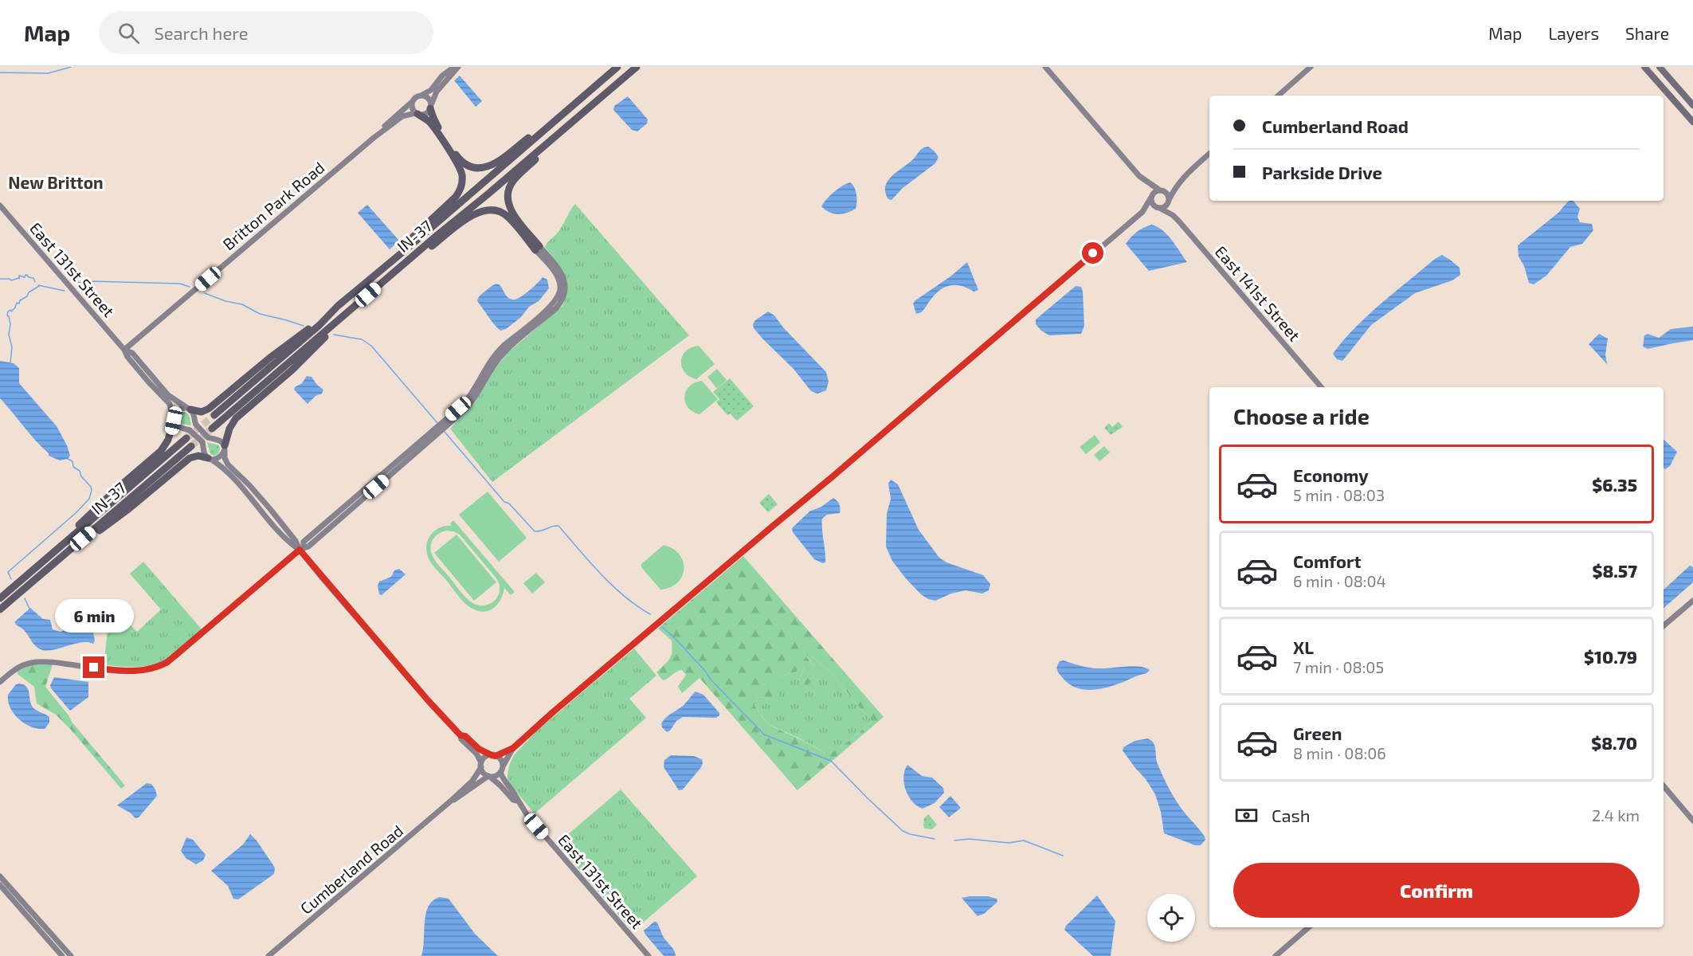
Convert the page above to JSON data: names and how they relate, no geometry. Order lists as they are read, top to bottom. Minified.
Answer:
{"streets":{"highway":["IN-37"],"street":["Britton Park Road","East 131st Street","East 141st Street","Cumberland Road"]},"crossings":[["Britton Park Road","East 131st Street"],["East 131st Street","Cumberland Road"]],"districts":["New Britton"],"page":{"header":"Map","search":"Search here","nav":["Map","Layers","Share"],"banner":["Cumberland Road","Parkside Drive"],"heading":"Choose a ride","list":[{"name":"Economy","note":"5 min · 08:03","value":"$6.35"},{"name":"Comfort","note":"6 min · 08:04","value":"$8.57"},{"name":"XL","note":"7 min · 08:05","value":"$10.79"},{"name":"Green","note":"8 min · 08:06","value":"$8.70"}],"bubble":"6 min","pay":["Cash","2.4 km"],"buttons":"Confirm"}}
